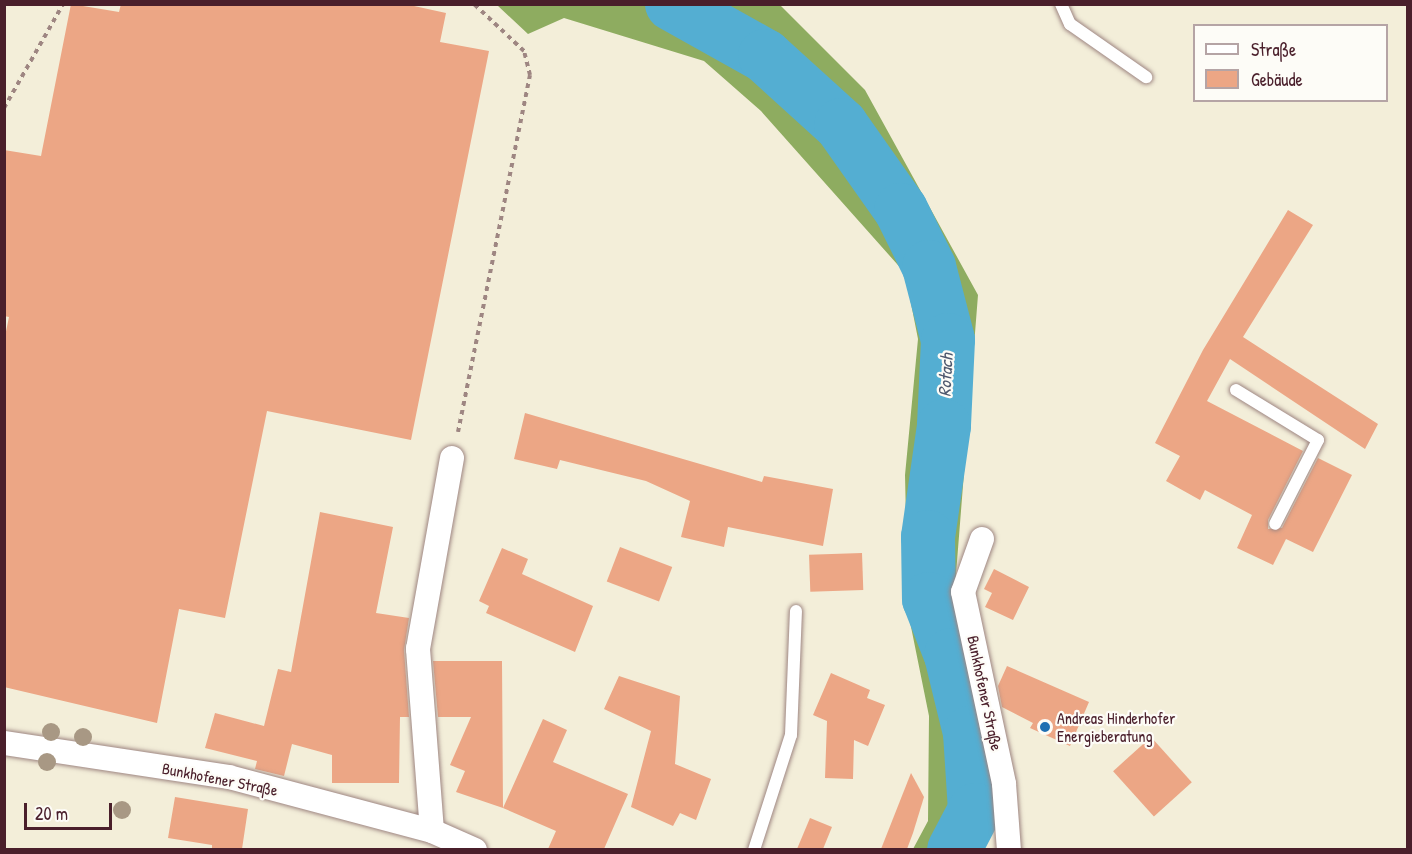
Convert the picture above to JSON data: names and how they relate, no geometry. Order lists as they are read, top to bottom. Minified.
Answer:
{"streets":{"street":["Bunkhofener Straße"]},"water":["Rotach"],"places":["Andreas Hinderhofer Energieberatung"],"legend":["Straße","Gebäude"],"scale_bar":"20 m"}
